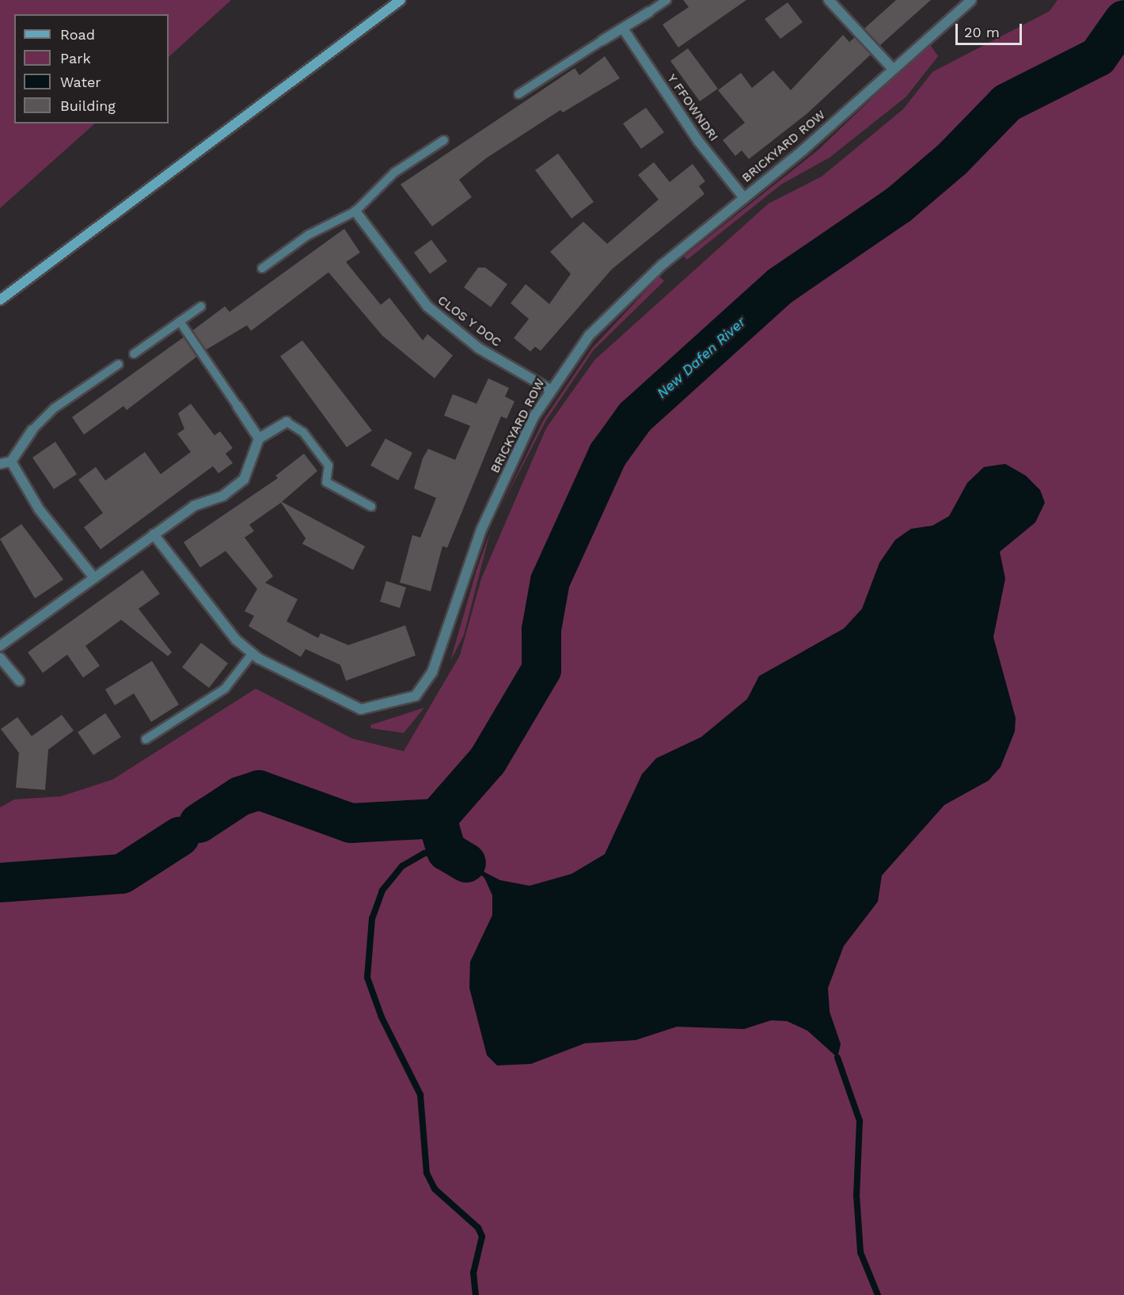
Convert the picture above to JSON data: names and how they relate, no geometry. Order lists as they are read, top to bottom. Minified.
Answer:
{"streets":{"street":["Y FFOWNDRI","BRICKYARD ROW","CLOS Y DOC"]},"crossings":[["Y FFOWNDRI","BRICKYARD ROW"],["BRICKYARD ROW","CLOS Y DOC"]],"water":["New Dafen River"],"legend":["Road","Park","Water","Building"],"scale_bar":"20 m"}
